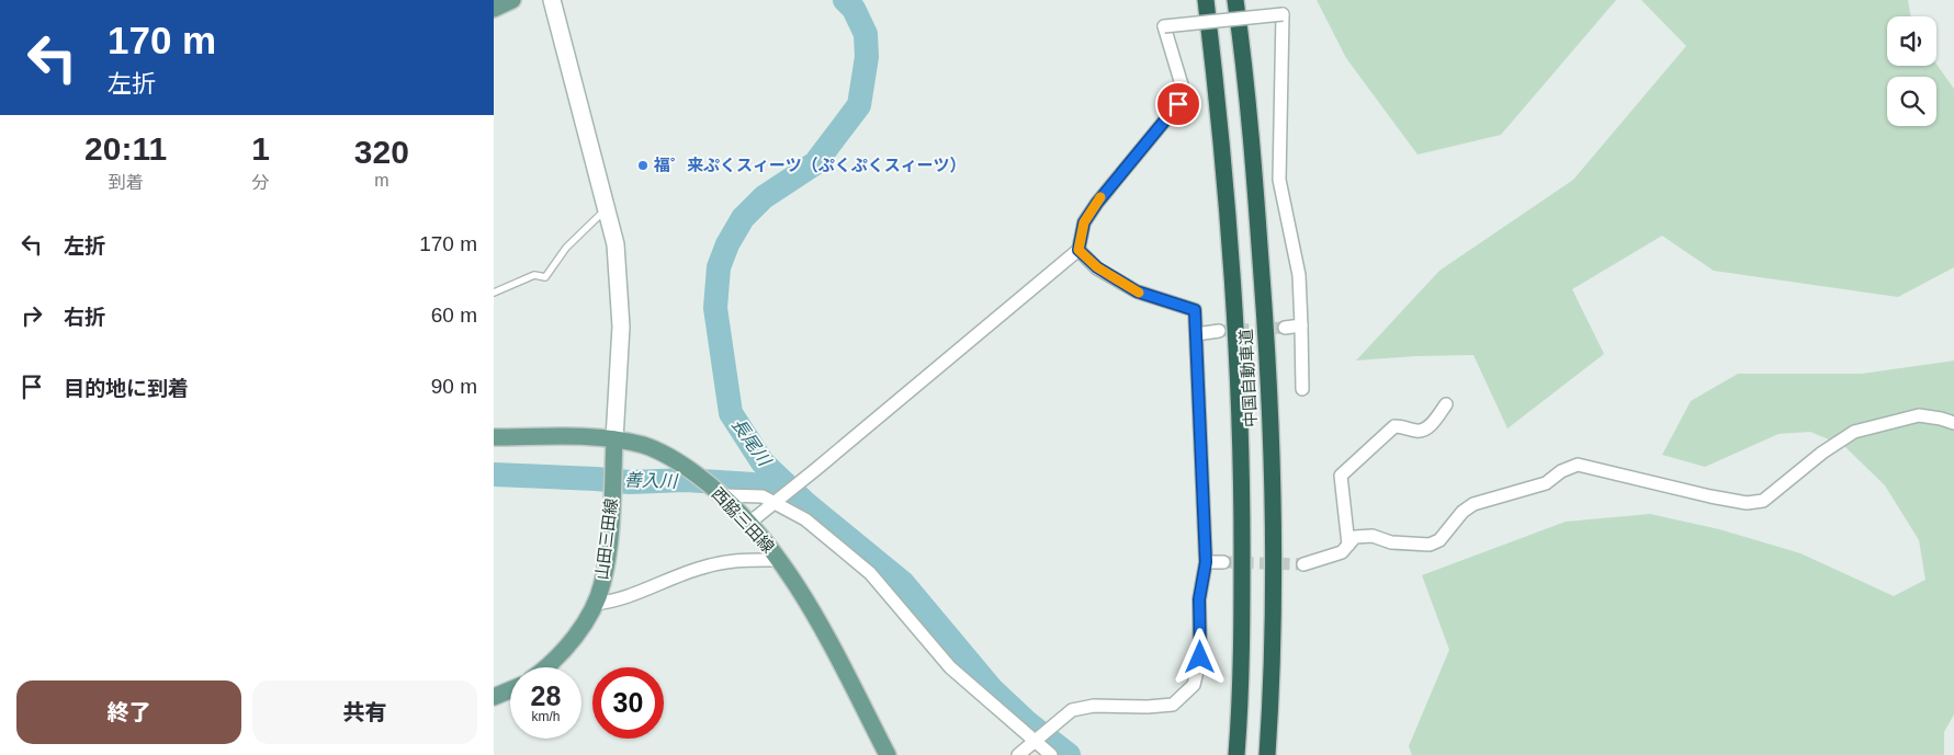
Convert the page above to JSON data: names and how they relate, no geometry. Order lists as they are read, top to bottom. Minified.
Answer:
{"streets":{"highway":["中国自動車道"],"main road":["西脇三田線","山田三田線"]},"crossings":[["西脇三田線","山田三田線"]],"water":["長尾川","善入川"],"places":["福゜来ぷくスィーツ（ぷくぷくスィーツ）"],"page":{"turn":["170 m","左折"],"eta":["20:11","到着","1","分","320","m"],"list":[{"name":"左折","value":"170 m"},{"name":"右折","value":"60 m"},{"name":"目的地に到着","value":"90 m"}],"speed":"28 km/h","limit":"30","buttons":["終了","共有"]}}
